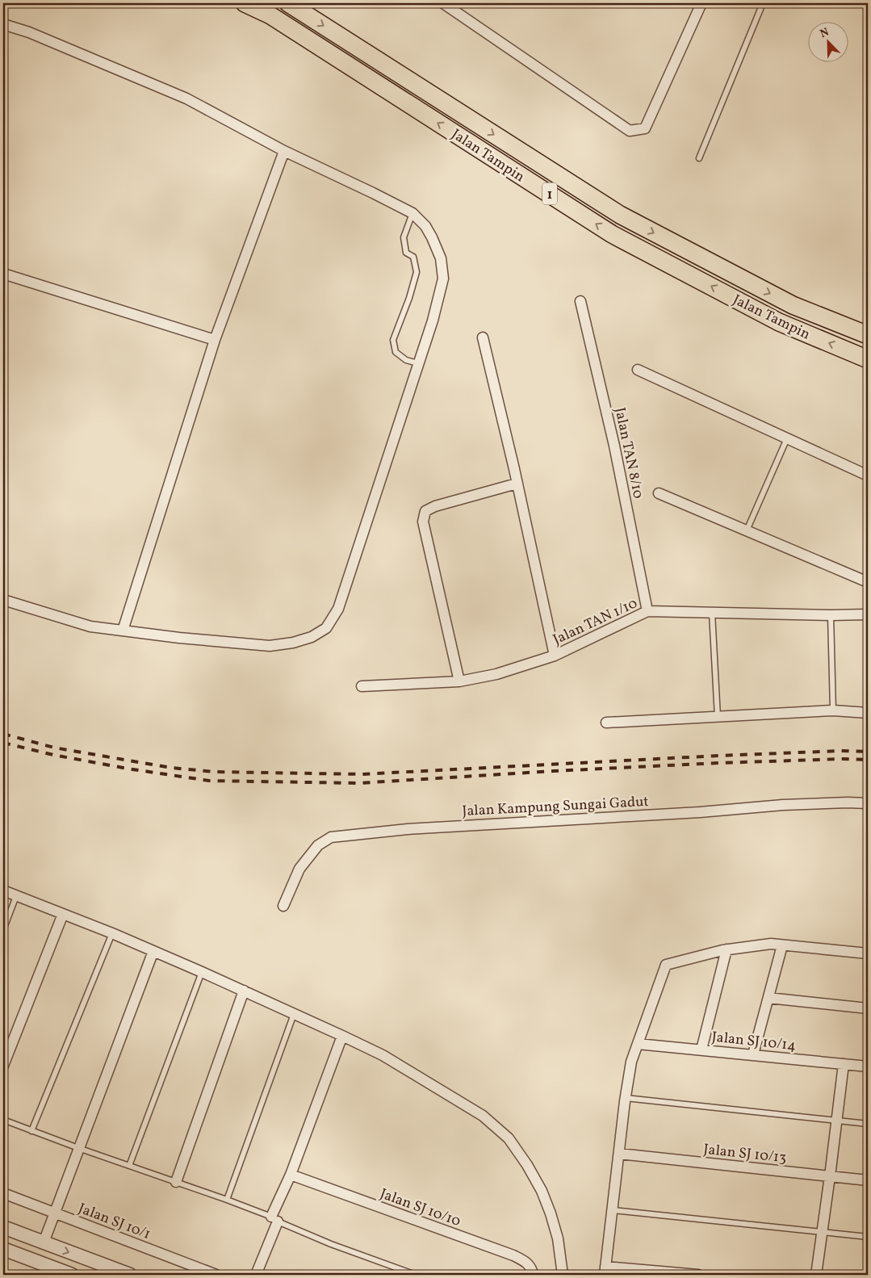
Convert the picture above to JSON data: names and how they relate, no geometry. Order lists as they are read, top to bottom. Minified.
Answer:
{"streets":{"highway":["Jalan Tampin","1"],"street":["Jalan TAN 8/10","Jalan TAN 1/10","Jalan Kampung Sungai Gadut","Jalan SJ 10/14","Jalan SJ 10/13","Jalan SJ 10/10","Jalan SJ 10/1"]},"crossings":[["Jalan TAN 8/10","Jalan TAN 1/10"]],"north":"top left"}
